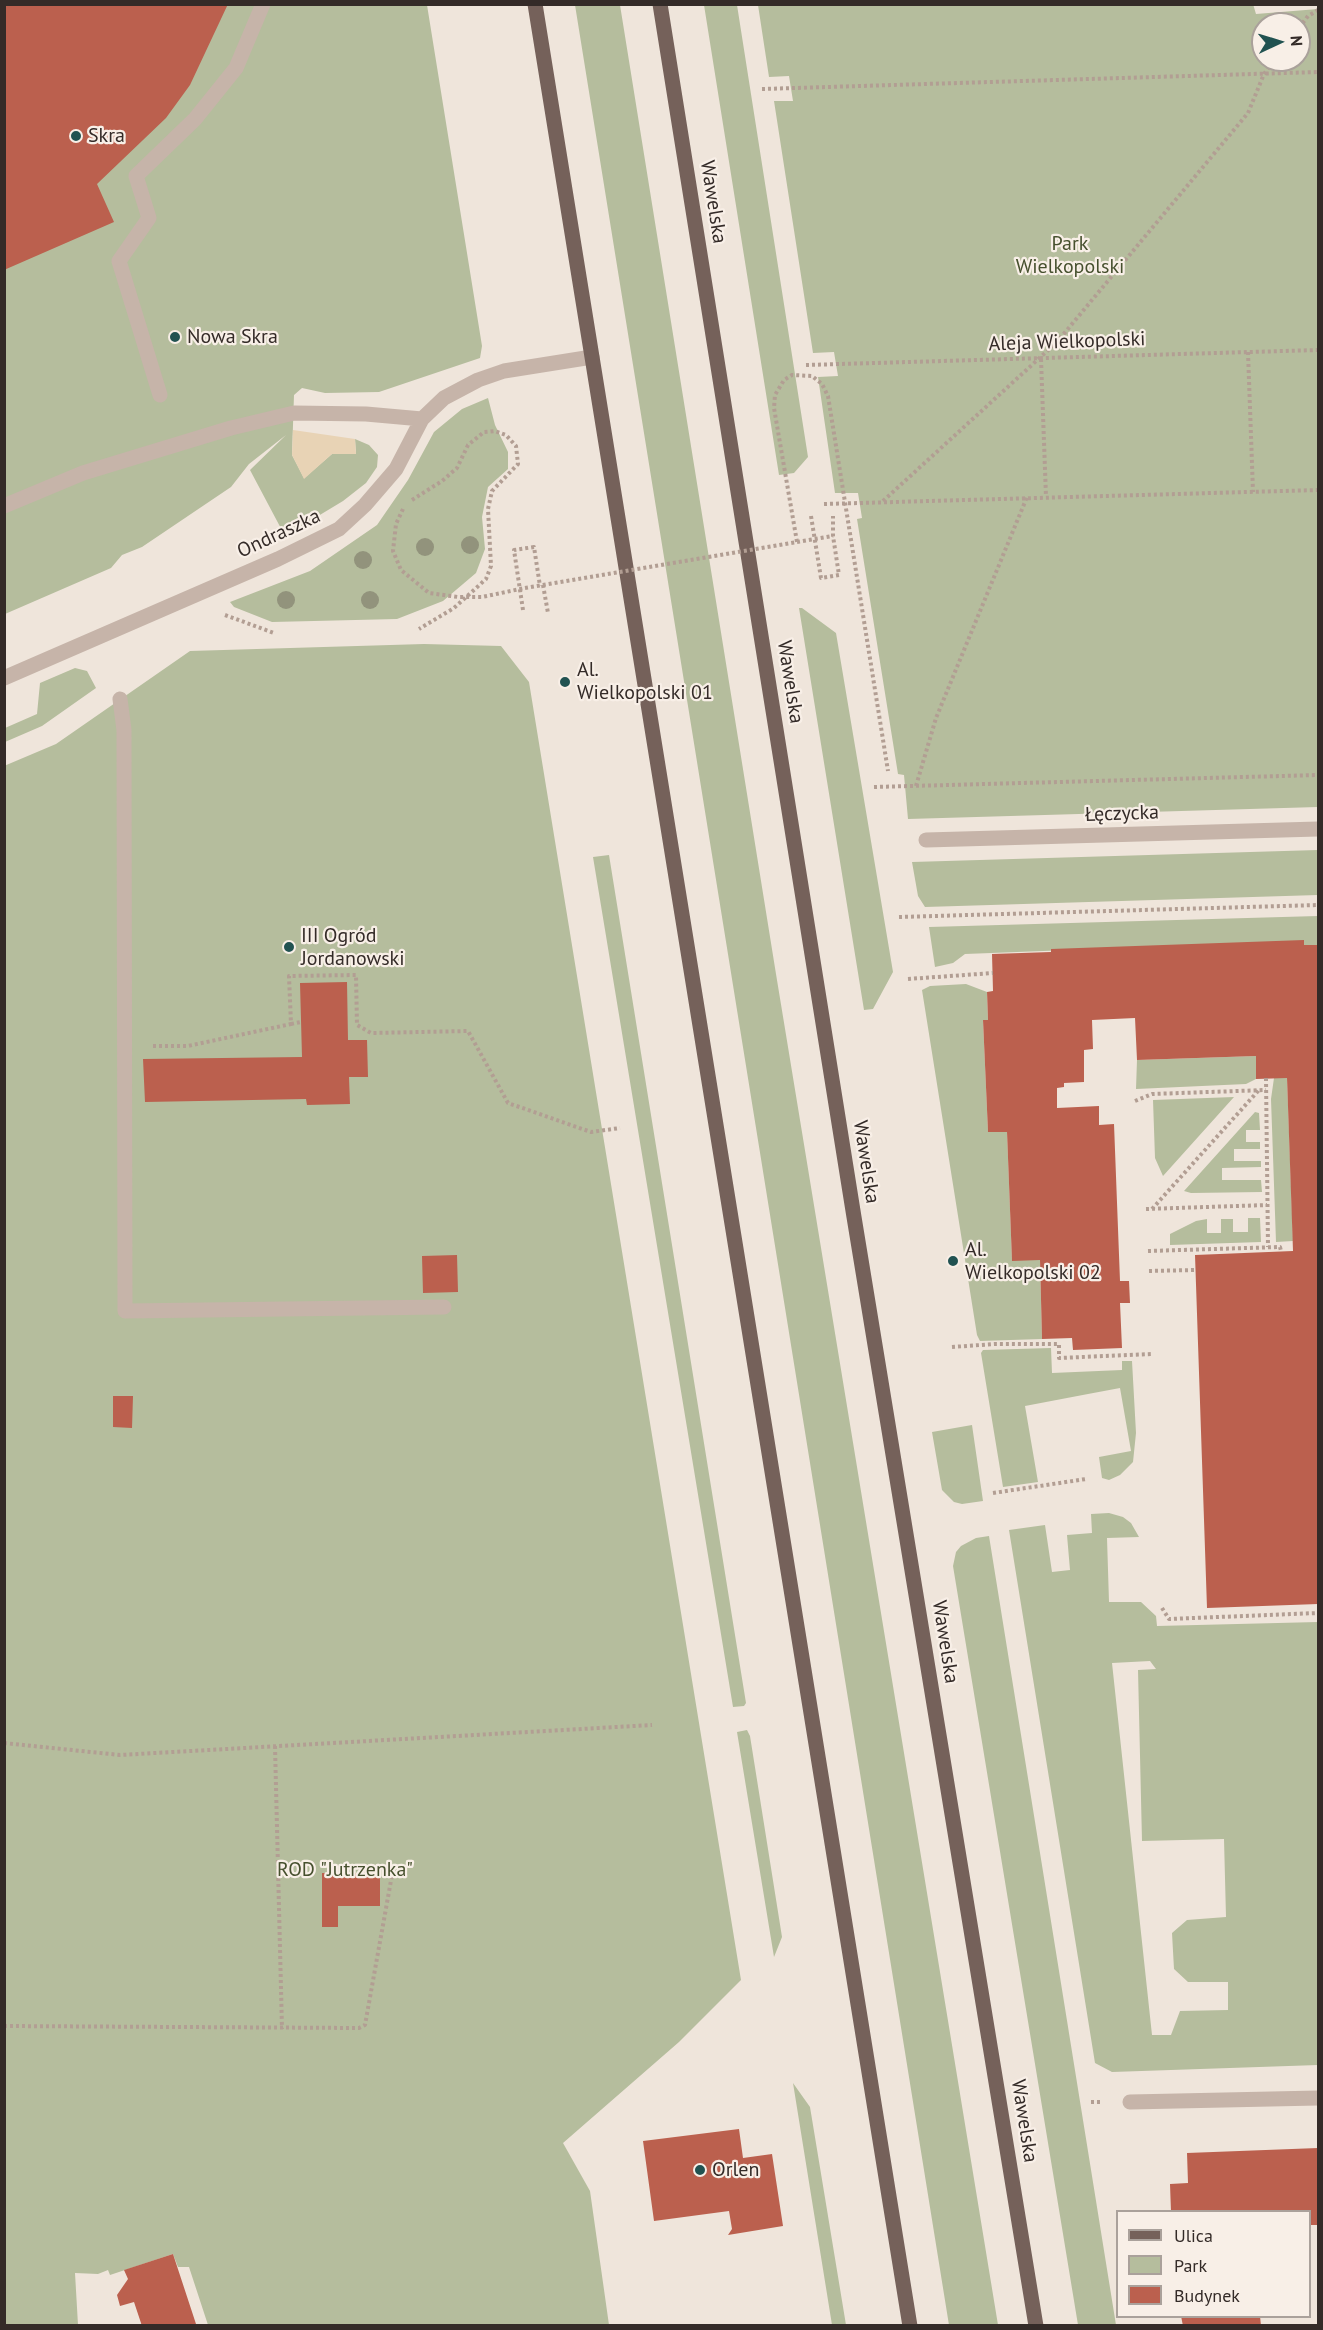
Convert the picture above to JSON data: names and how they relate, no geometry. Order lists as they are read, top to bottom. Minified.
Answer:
{"streets":{"main road":["Wawelska"],"street":["Ondraszka","Łęczycka"],"path":["Aleja Wielkopolski"]},"parks":["Park Wielkopolski","ROD \"Jutrzenka\""],"places":["Skra","Nowa Skra","Al. Wielkopolski 01","III Ogród Jordanowski","Al. Wielkopolski 02","Orlen"],"legend":["Ulica","Park","Budynek"],"north":"right"}
